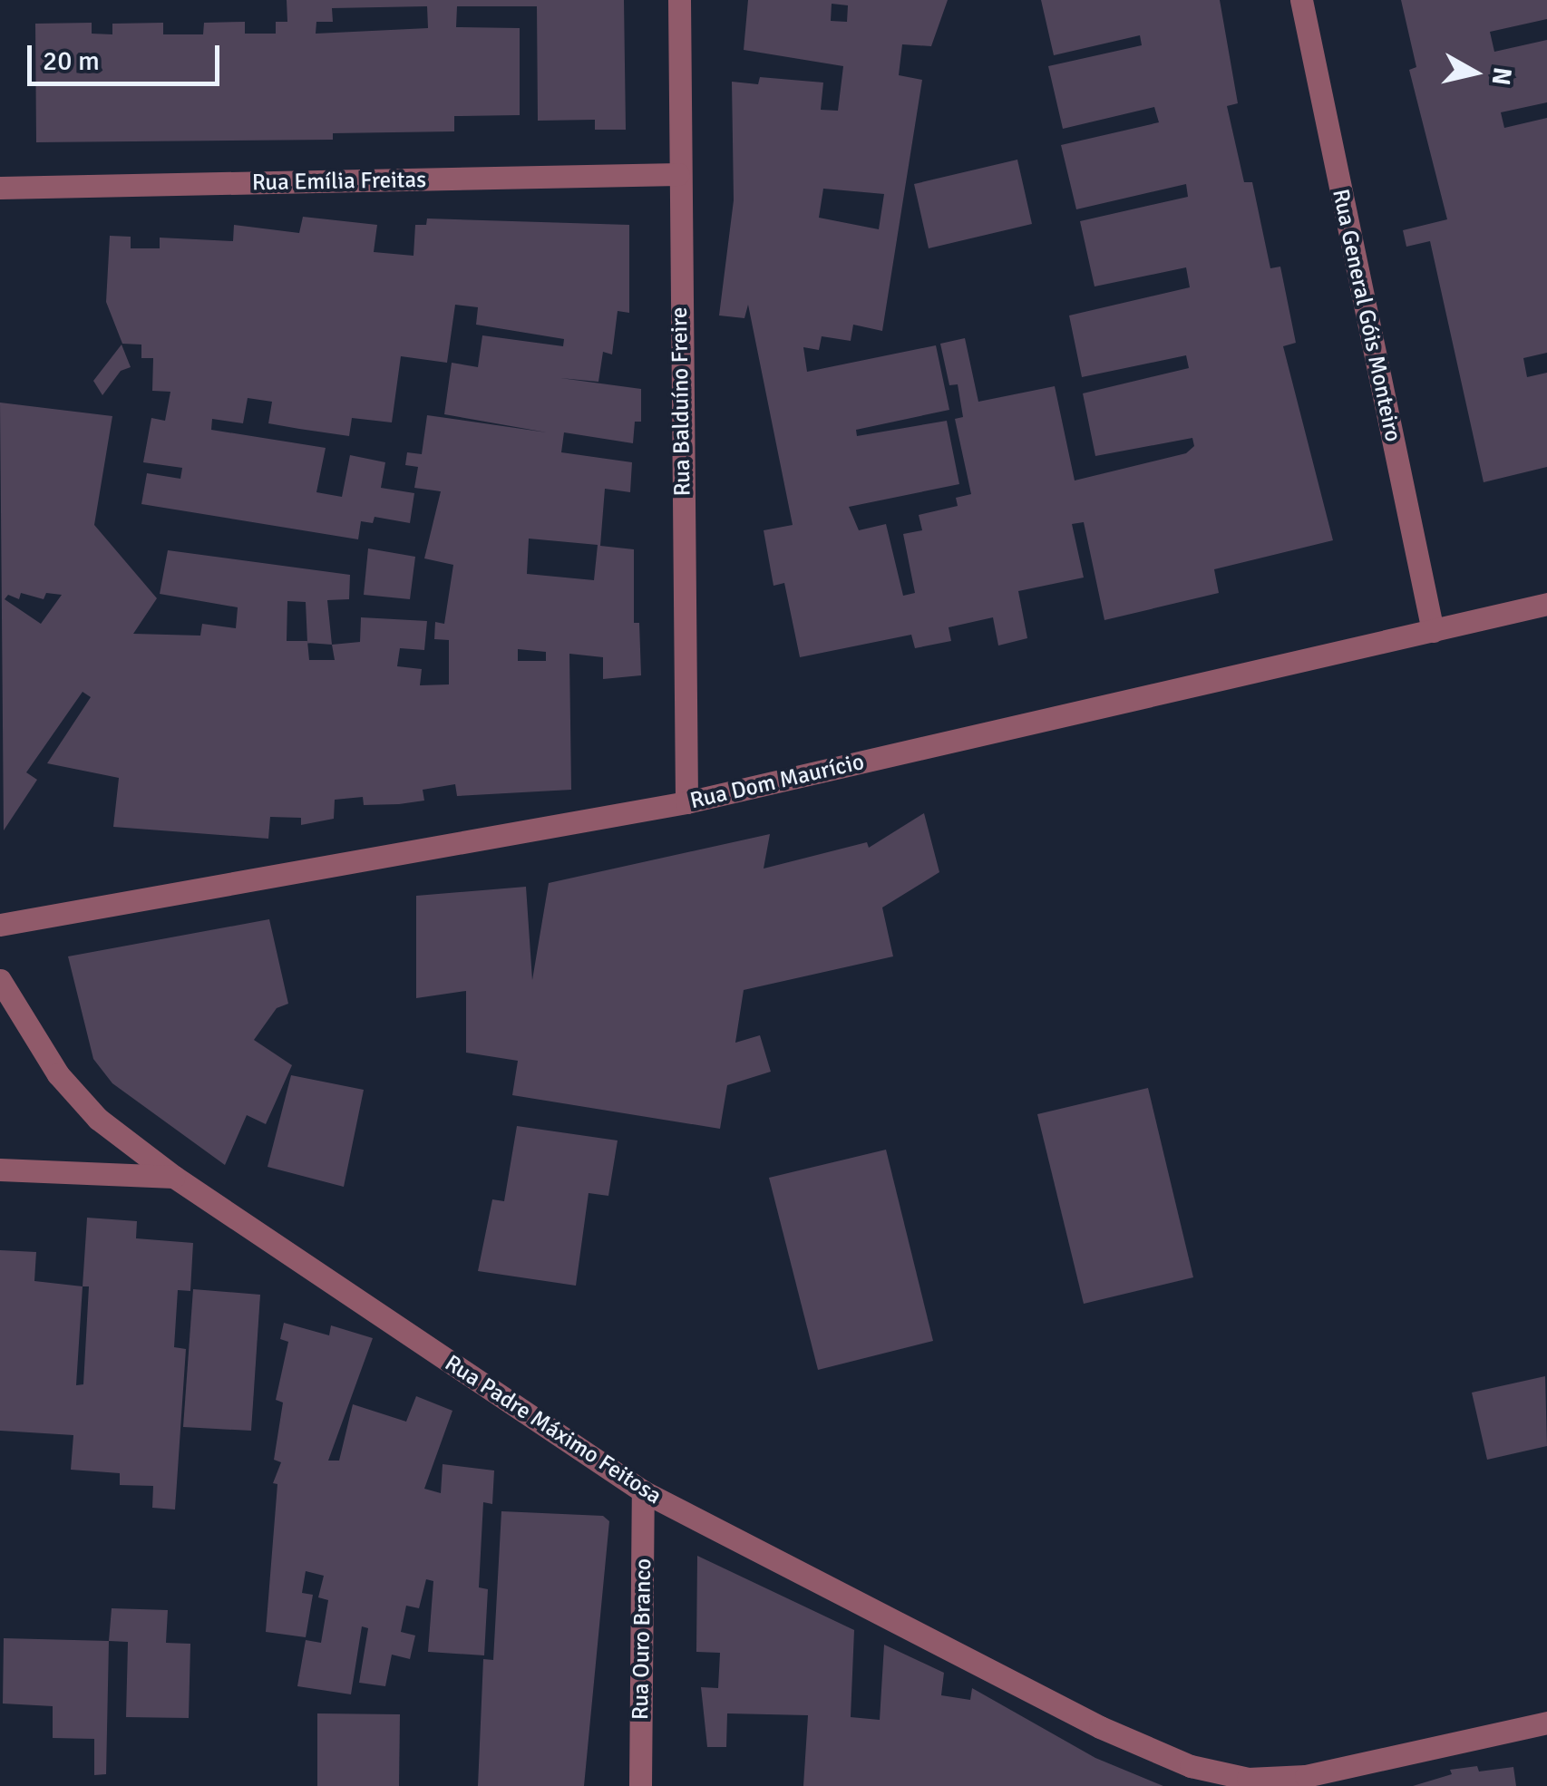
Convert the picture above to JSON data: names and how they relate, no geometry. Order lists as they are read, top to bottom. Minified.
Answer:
{"streets":{"street":["Rua Emília Freitas","Rua General Góis Monteiro","Rua Balduíno Freire","Rua Dom Maurício","Rua Padre Máximo Feitosa","Rua Ouro Branco"]},"crossings":[["Rua Emília Freitas","Rua Balduíno Freire"],["Rua General Góis Monteiro","Rua Dom Maurício"],["Rua Balduíno Freire","Rua Dom Maurício"],["Rua Padre Máximo Feitosa","Rua Ouro Branco"]],"scale_bar":"20 m","north":"right"}
